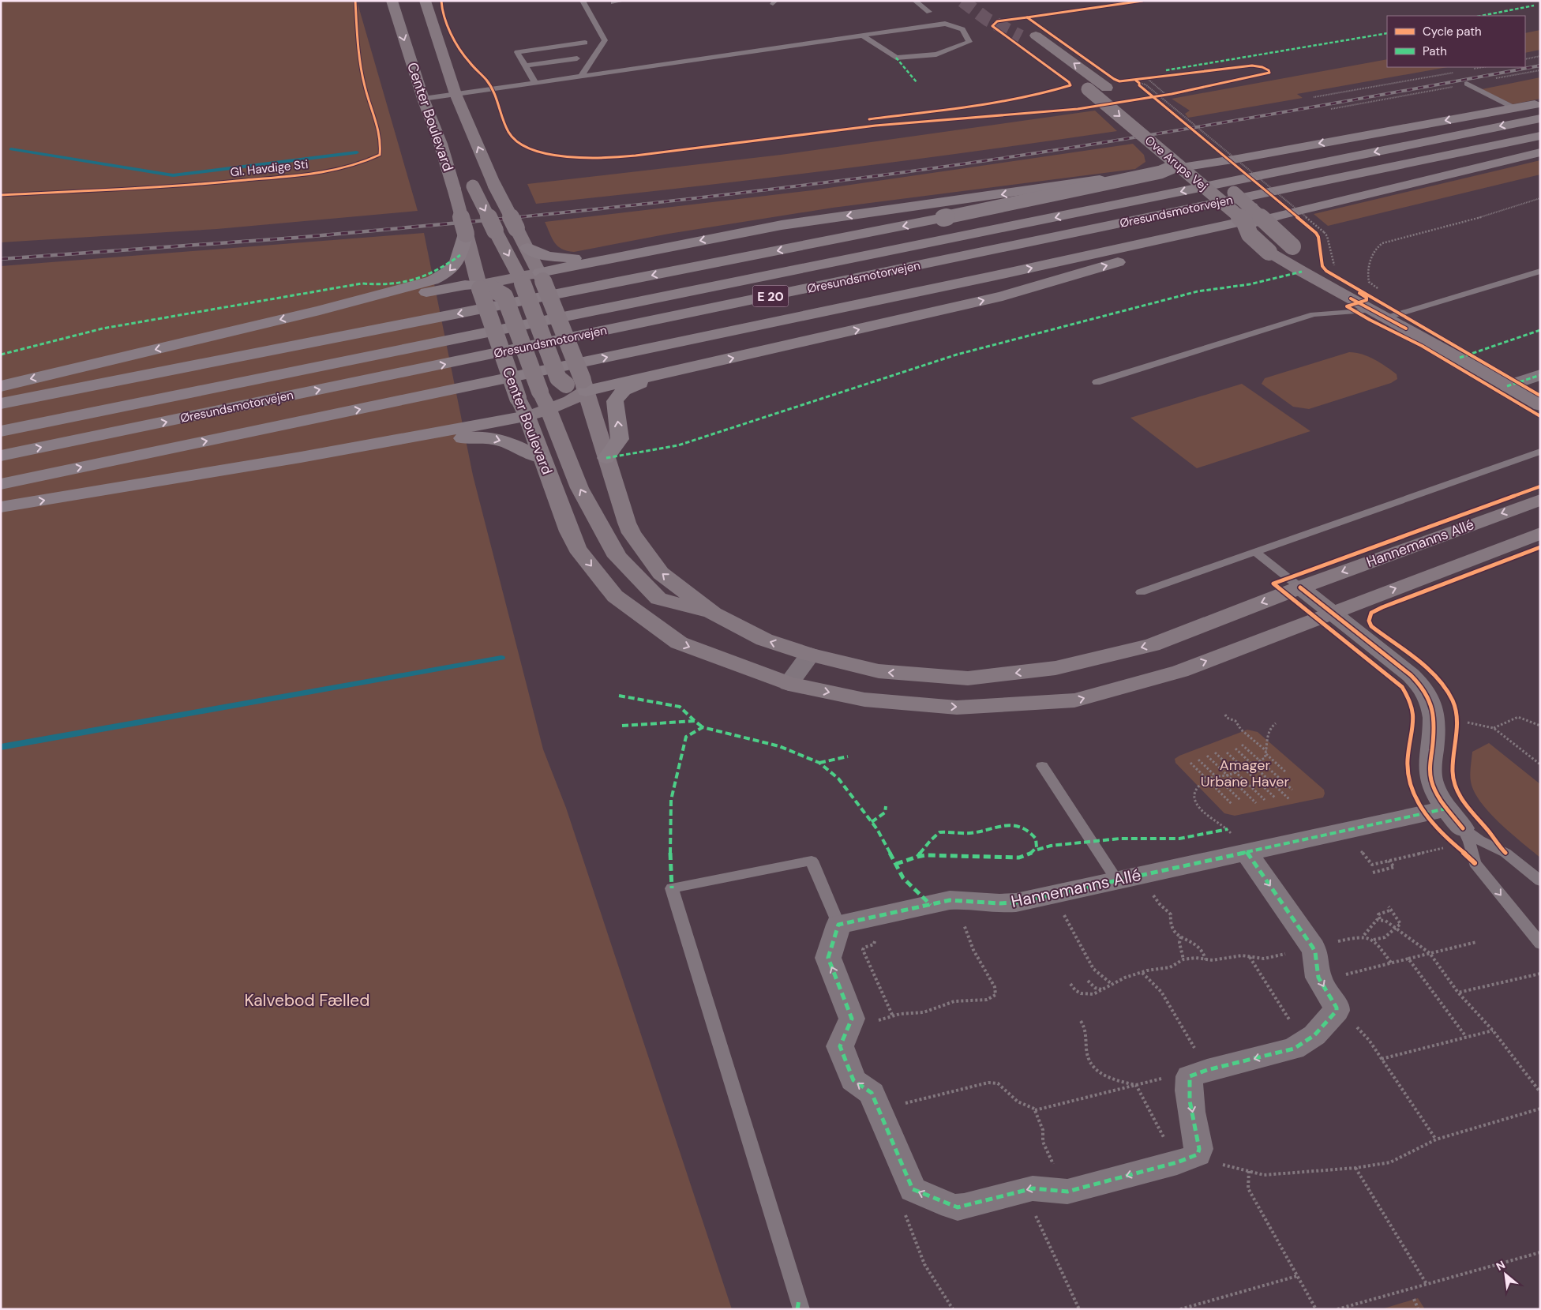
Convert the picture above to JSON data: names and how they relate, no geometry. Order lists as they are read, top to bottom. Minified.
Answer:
{"streets":{"highway":["Øresundsmotorvejen","E 20"],"street":["Center Boulevard","Ove Arups Vej","Hannemanns Allé"],"cycle path":["Gl. Havdige Sti"]},"parks":["Amager Urbane Haver","Kalvebod Fælled"],"legend":["Cycle path","Path"],"north":"top left"}
